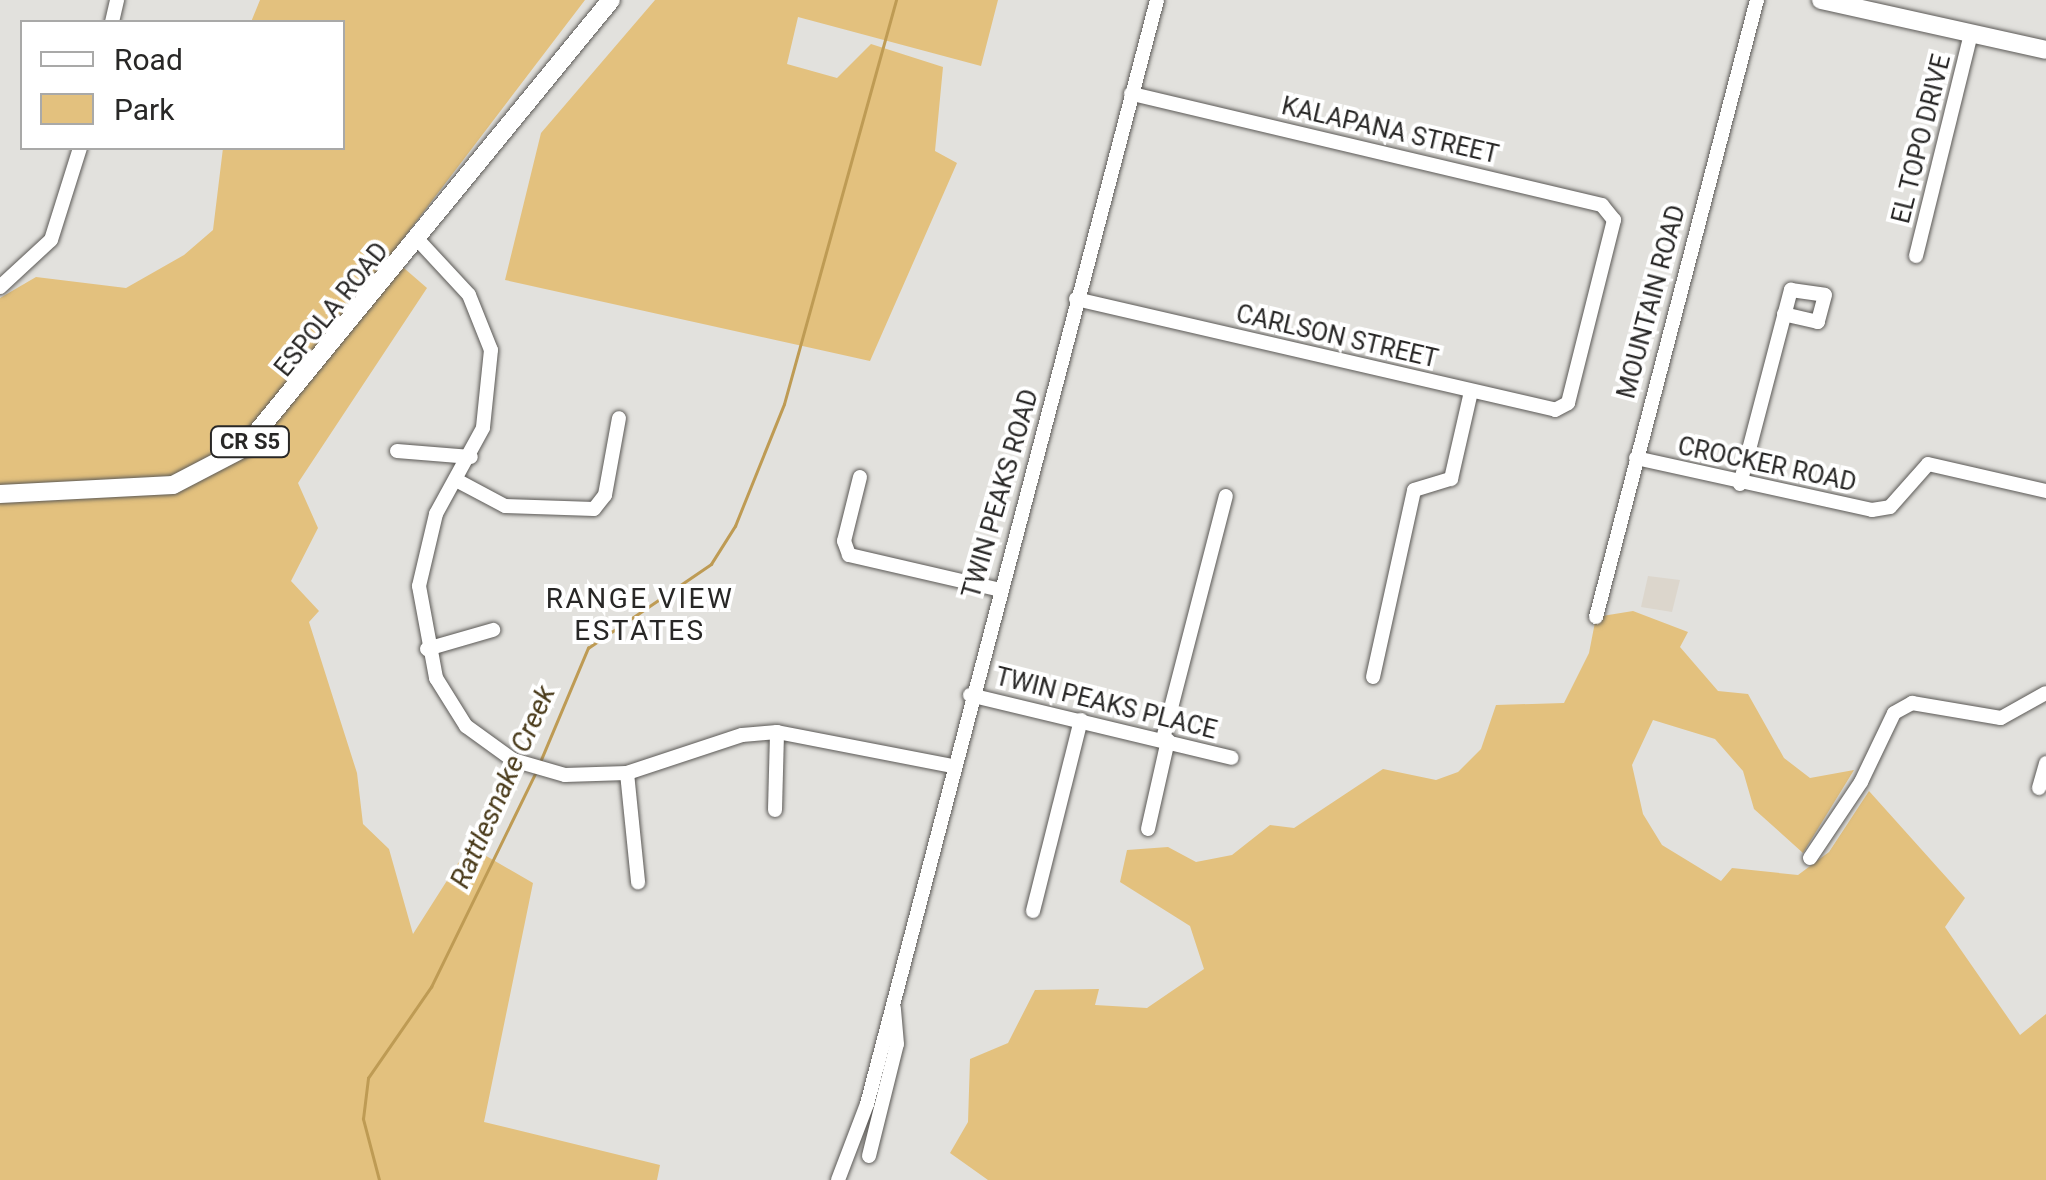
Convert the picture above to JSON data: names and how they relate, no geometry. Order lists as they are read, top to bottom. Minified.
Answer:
{"streets":{"main road":["ESPOLA ROAD","CR S5"],"street":["KALAPANA STREET","EL TOPO DRIVE","MOUNTAIN ROAD","CARLSON STREET","CROCKER ROAD","TWIN PEAKS ROAD","TWIN PEAKS PLACE"]},"crossings":[["KALAPANA STREET","CARLSON STREET"],["KALAPANA STREET","TWIN PEAKS ROAD"],["MOUNTAIN ROAD","CROCKER ROAD"],["CARLSON STREET","TWIN PEAKS ROAD"],["TWIN PEAKS ROAD","TWIN PEAKS PLACE"]],"districts":["RANGE VIEW ESTATES"],"water":["Rattlesnake Creek"],"legend":["Road","Park"]}
